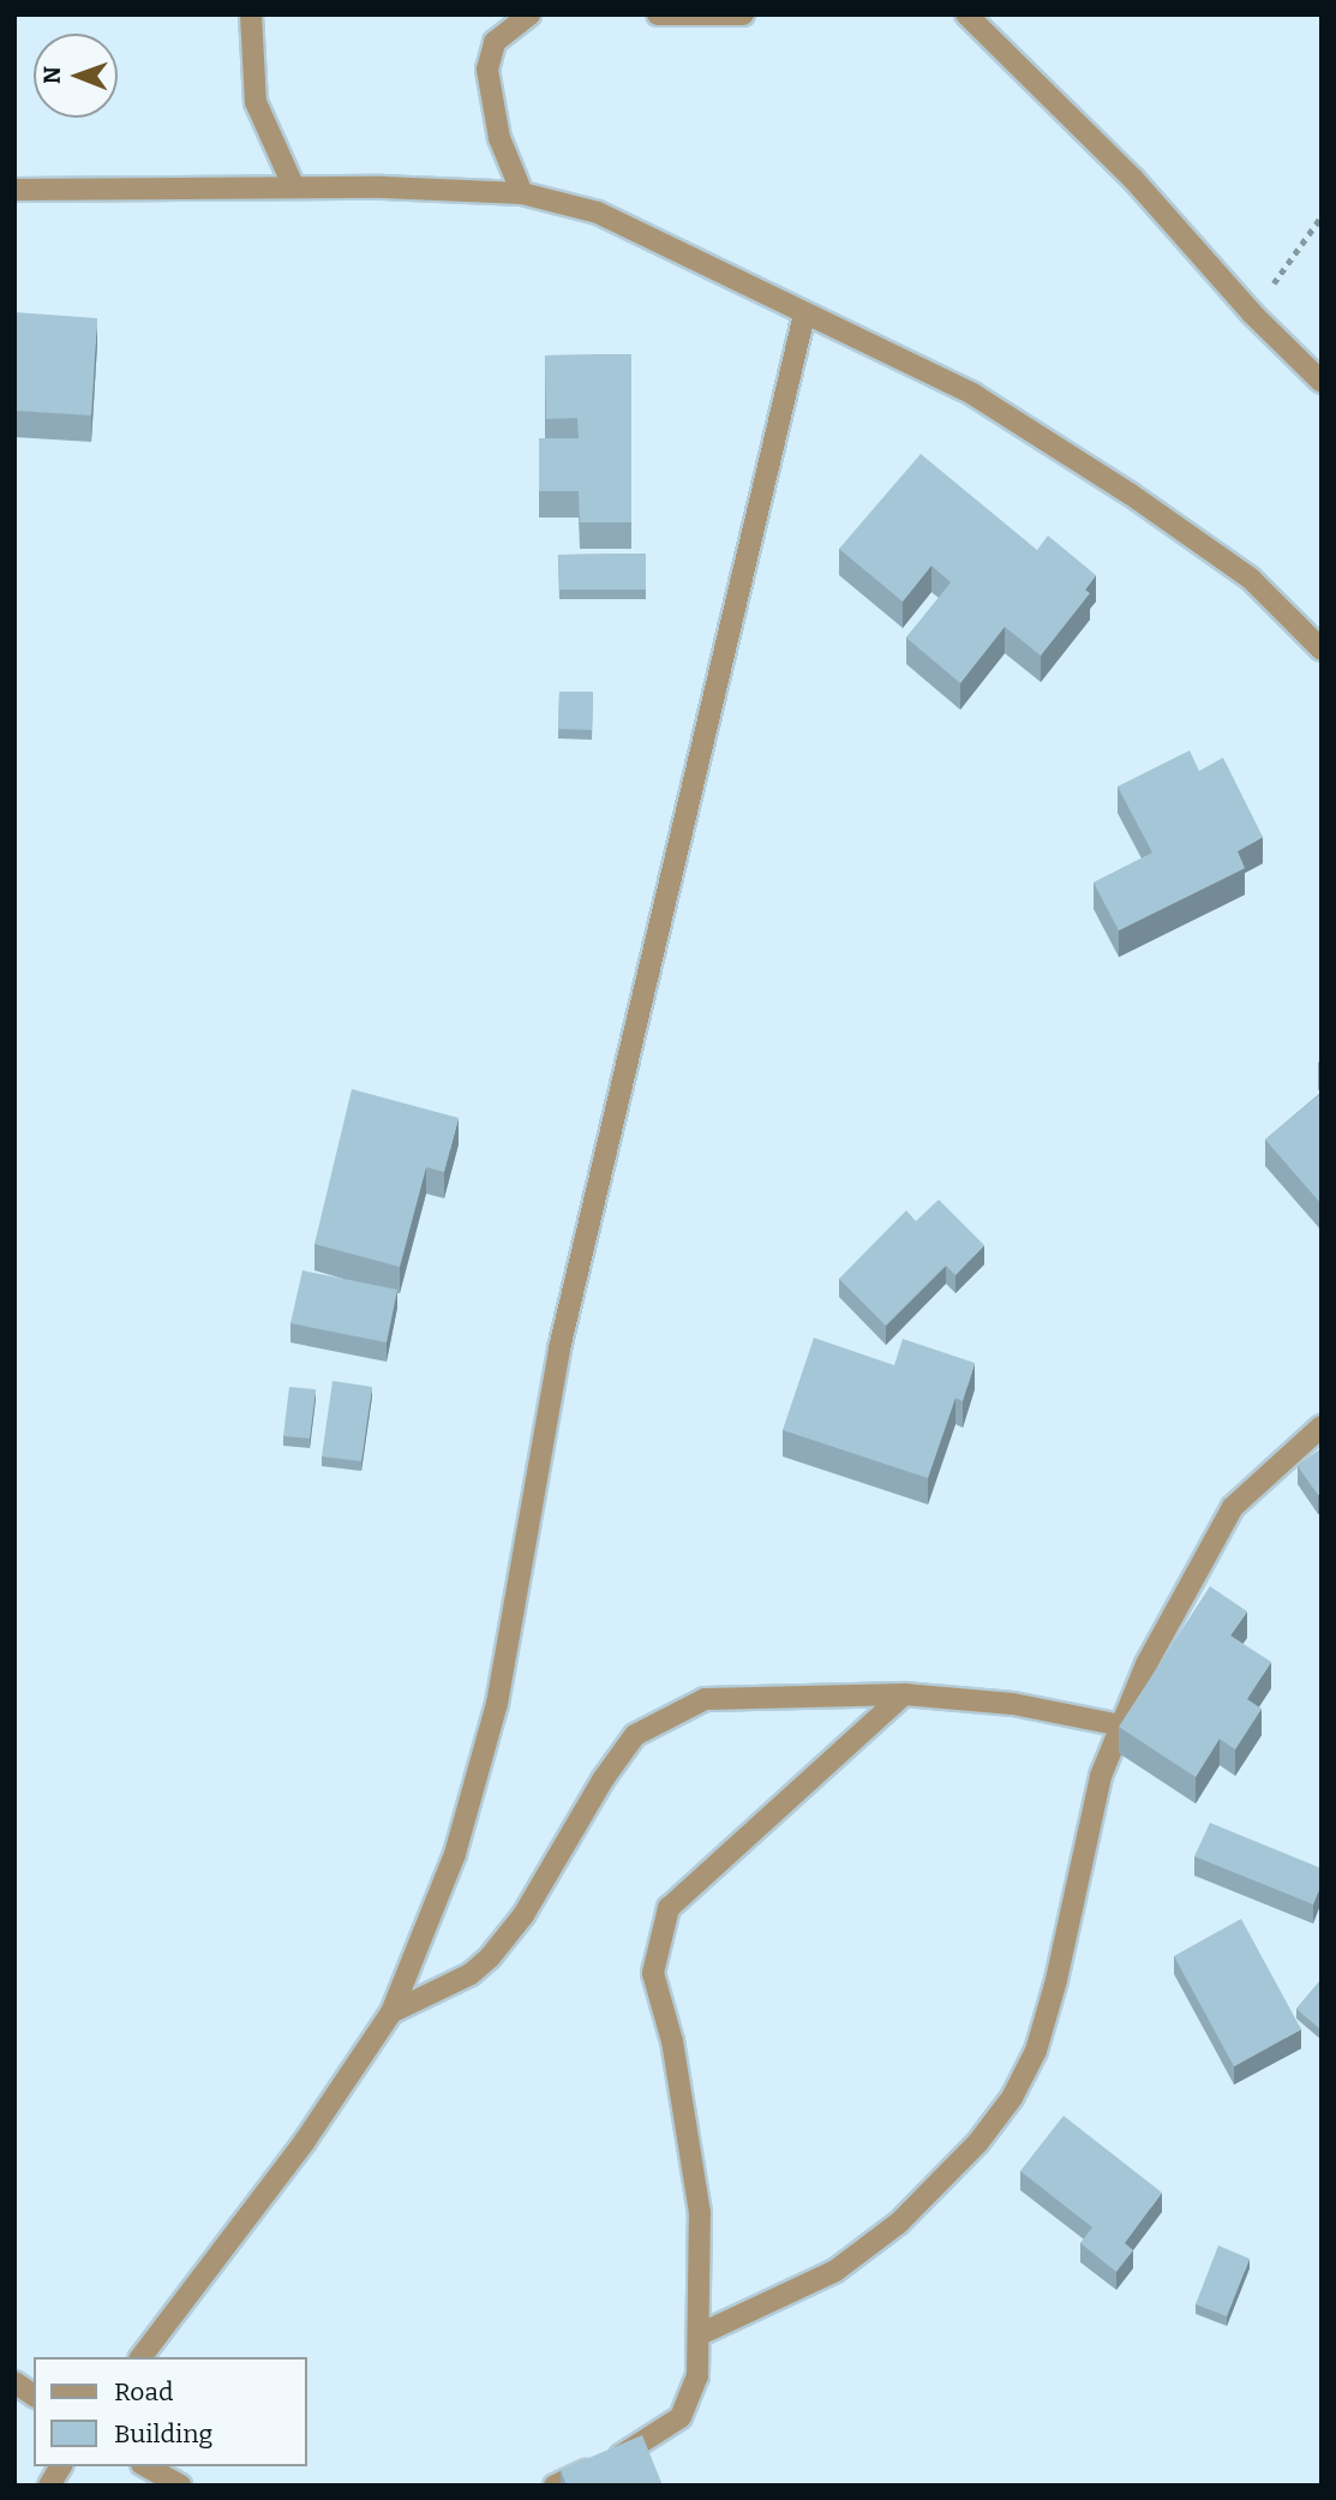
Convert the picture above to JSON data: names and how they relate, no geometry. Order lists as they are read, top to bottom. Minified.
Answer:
{"legend":["Road","Building"],"north":"left"}
